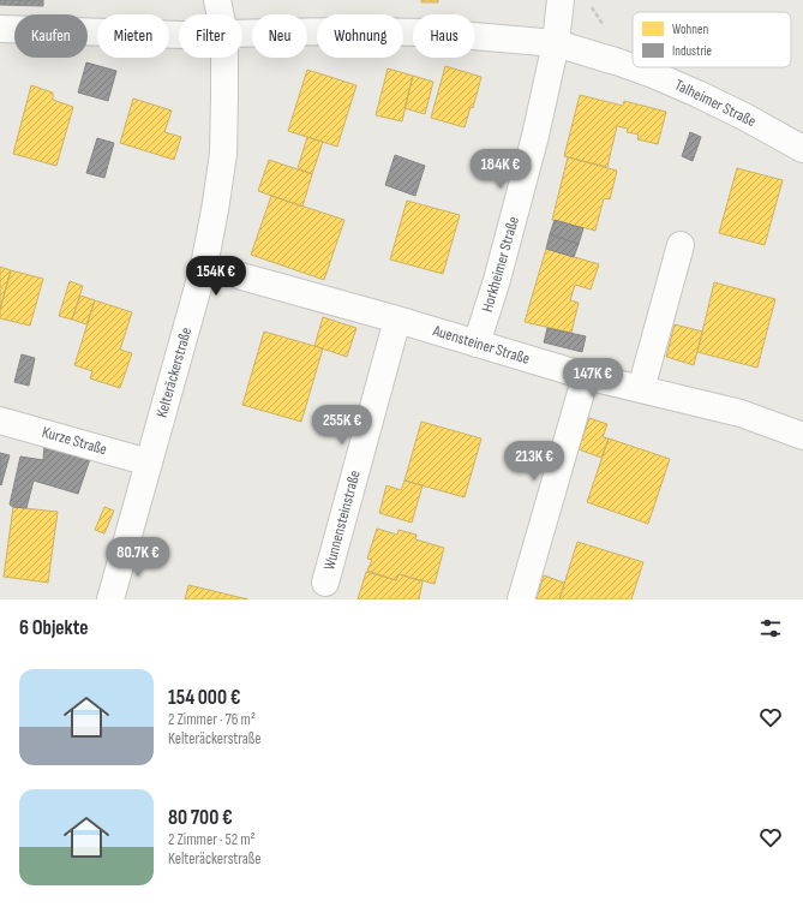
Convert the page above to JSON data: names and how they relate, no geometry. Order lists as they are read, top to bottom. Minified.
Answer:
{"streets":{"street":["Talheimer Straße","Horkheimer Straße","Auensteiner Straße","Kelteräckerstraße","Kurze Straße","Wunnensteinstraße"]},"crossings":[["Talheimer Straße","Horkheimer Straße"],["Horkheimer Straße","Auensteiner Straße"],["Auensteiner Straße","Wunnensteinstraße"],["Kelteräckerstraße","Kurze Straße"]],"legend":["Wohnen","Industrie"],"page":{"chip":["Kaufen","Mieten","Filter","Neu","Wohnung","Haus"],"price":["184K €","154K €","147K €","255K €","213K €","80.7K €"],"heading":"6 Objekte","list":[{"name":"154 000 €","note":"2 Zimmer · 76 m² · Kelteräckerstraße"},{"name":"80 700 €","note":"2 Zimmer · 52 m² · Kelteräckerstraße"}]}}
